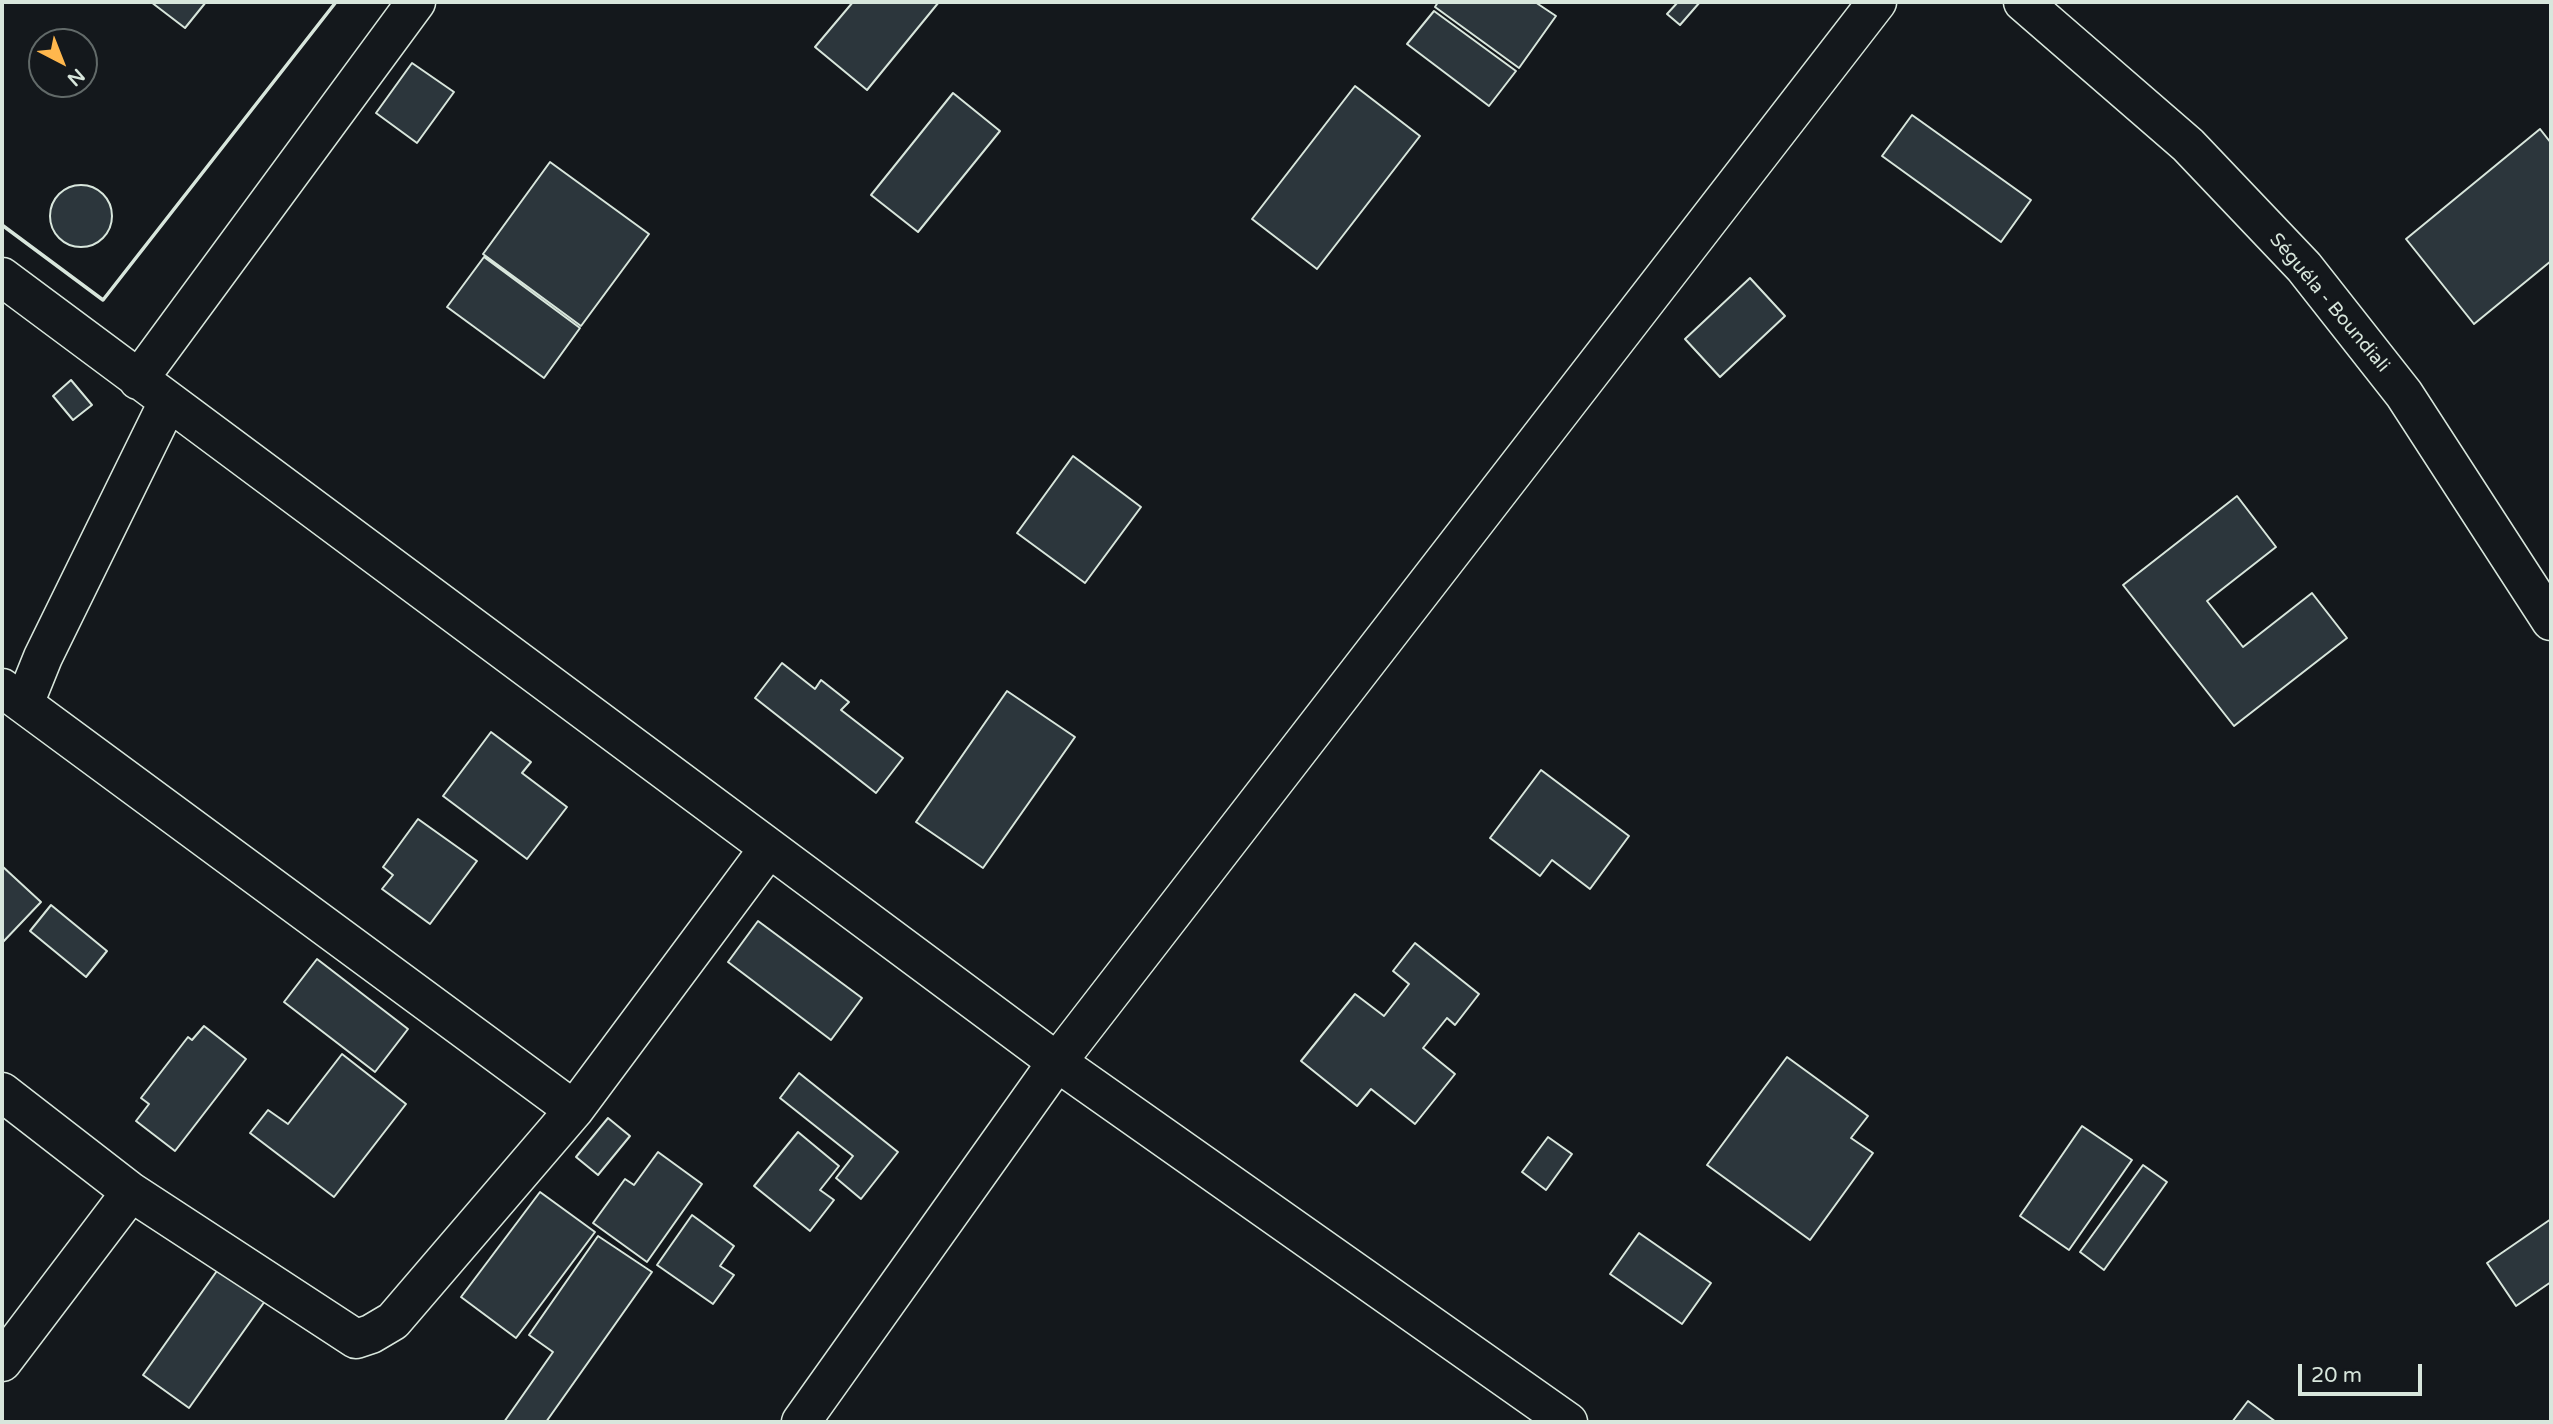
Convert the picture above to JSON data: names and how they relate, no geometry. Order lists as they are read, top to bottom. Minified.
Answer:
{"streets":{"street":["Séguéla - Boundiali"]},"scale_bar":"20 m","north":"bottom right"}
